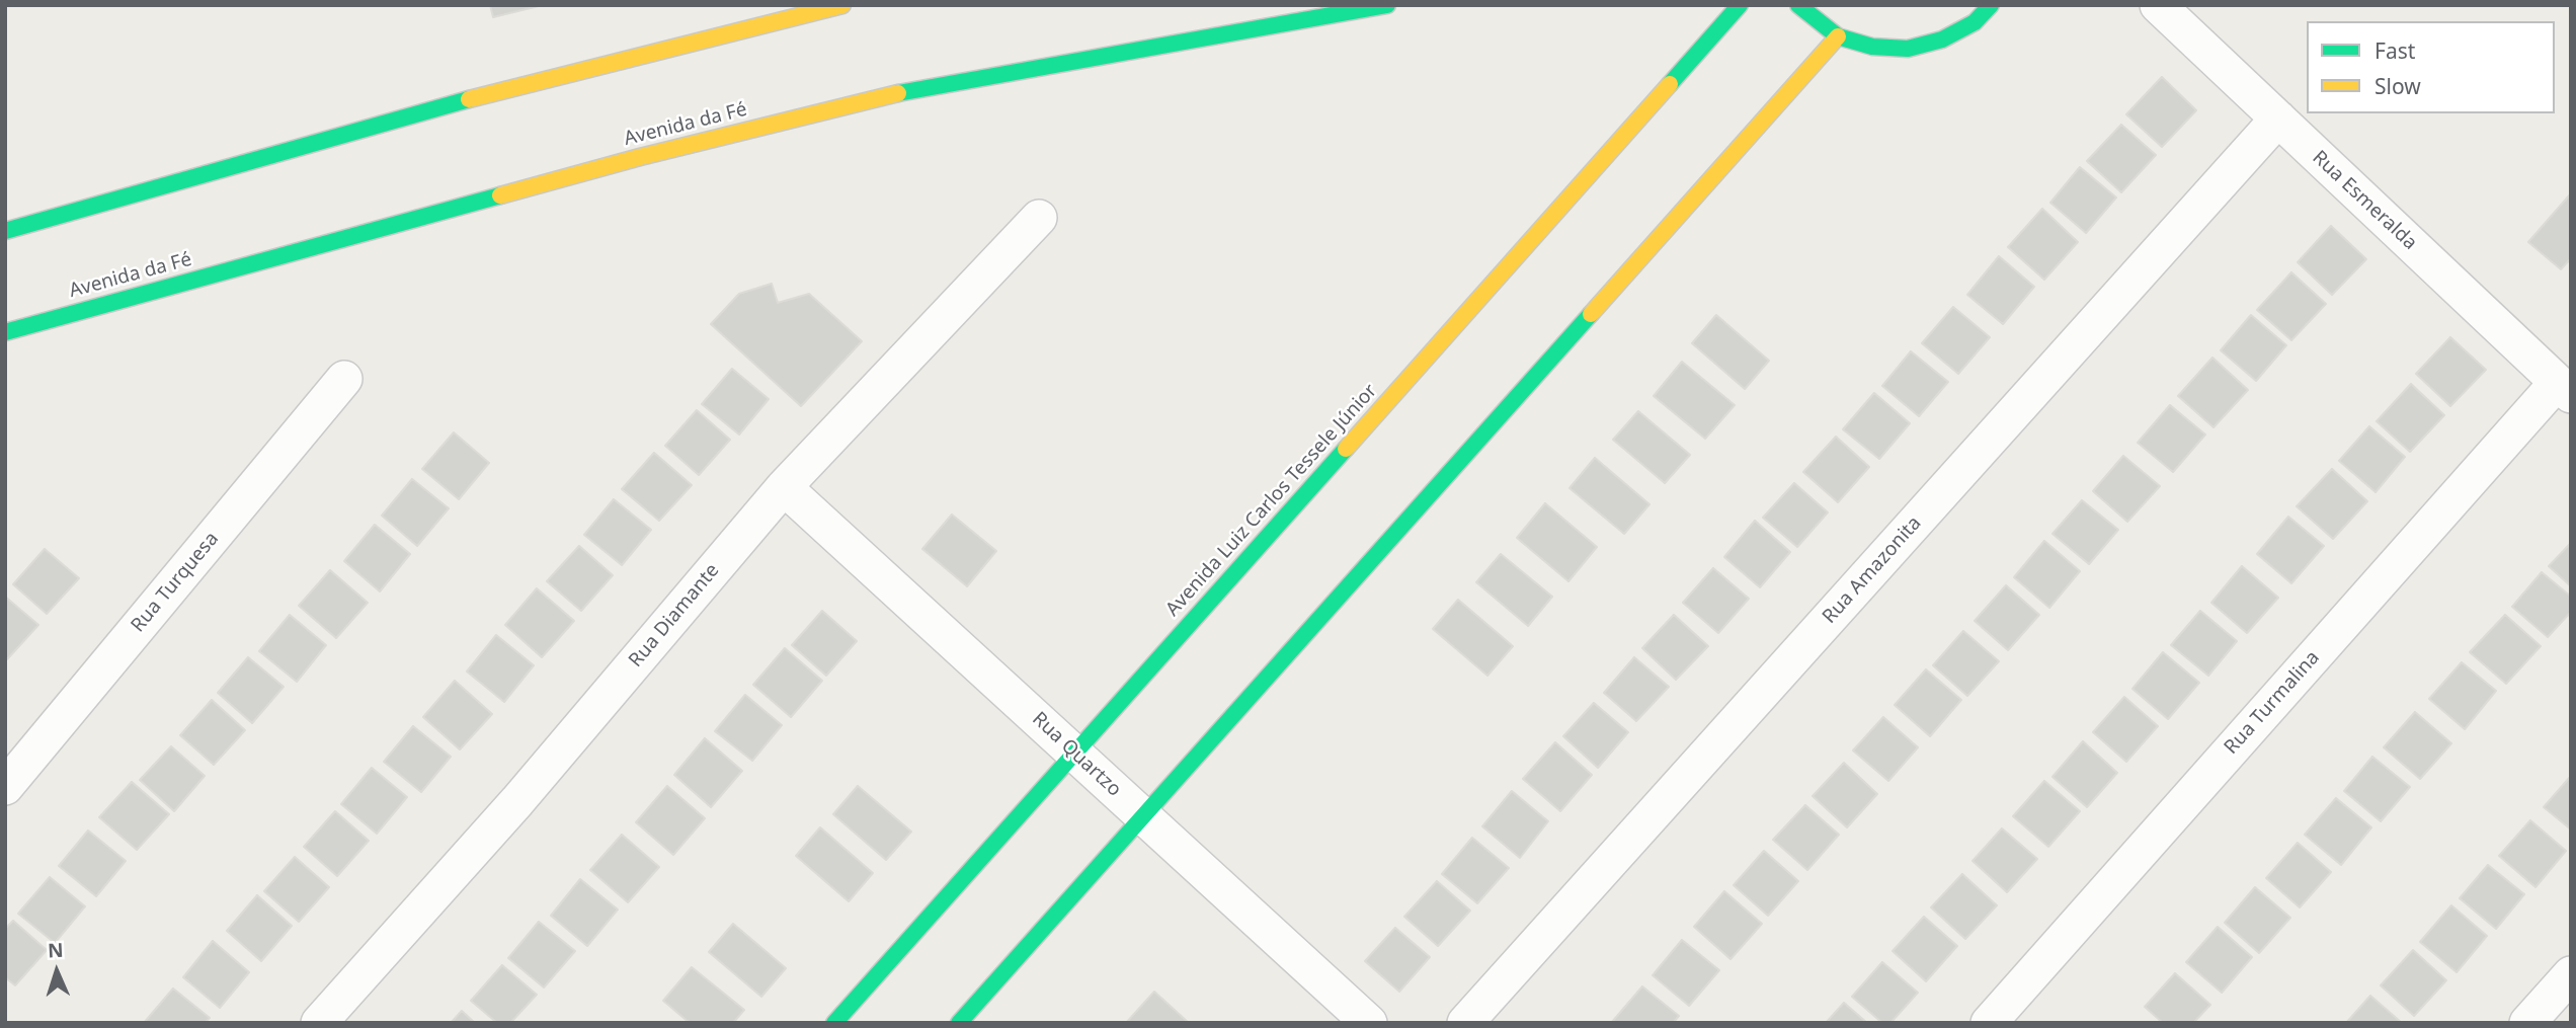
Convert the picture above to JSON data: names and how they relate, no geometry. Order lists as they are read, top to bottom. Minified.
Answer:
{"streets":{"street":["Avenida da Fé","Rua Esmeralda","Avenida Luiz Carlos Tessele Júnior","Rua Amazonita","Rua Turquesa","Rua Diamante","Rua Turmalina","Rua Quartzo"]},"crossings":[["Rua Esmeralda","Rua Amazonita"],["Rua Esmeralda","Rua Turmalina"],["Avenida Luiz Carlos Tessele Júnior","Rua Quartzo"],["Rua Diamante","Rua Quartzo"]],"legend":["Fast","Slow"],"north":"top"}
